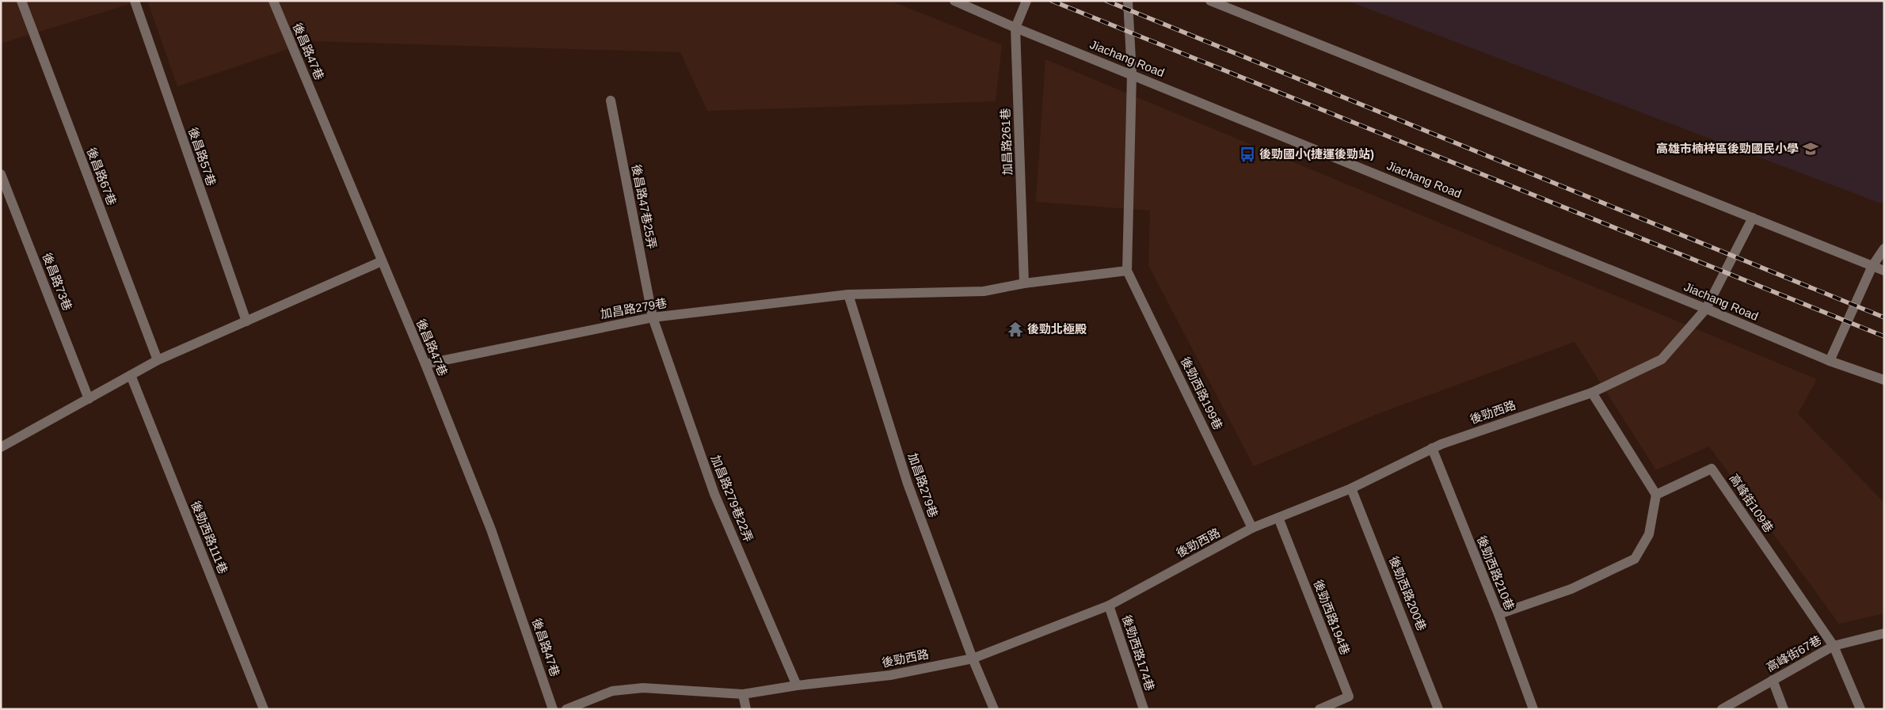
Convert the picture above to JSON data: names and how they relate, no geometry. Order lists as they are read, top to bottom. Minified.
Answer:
{"streets":{"street":["後昌路47巷","Jiachang Road","加昌路261巷","後昌路57巷","後昌路67巷","後昌路47巷25弄","後昌路73巷","加昌路279巷","後勁西路199巷","後勁西路","加昌路279巷22弄","高峰街109巷","後勁西路111巷","後勁西路210巷","後勁西路200巷","後勁西路194巷","後勁西路174巷","高峰街67巷"]},"crossings":[["後昌路47巷","加昌路279巷"],["Jiachang Road","加昌路261巷"],["Jiachang Road","後勁西路"],["加昌路261巷","加昌路279巷"],["後昌路47巷25弄","加昌路279巷"],["後昌路47巷25弄","加昌路279巷22弄"],["加昌路279巷","後勁西路199巷"],["加昌路279巷","後勁西路"],["加昌路279巷","加昌路279巷22弄"],["後勁西路199巷","後勁西路"],["後勁西路","加昌路279巷22弄"],["後勁西路","後勁西路210巷"],["後勁西路","後勁西路200巷"],["後勁西路","後勁西路194巷"],["後勁西路","後勁西路174巷"],["高峰街109巷","高峰街67巷"]],"places":{"school or university":["高雄市楠梓區後勁國民小學"],"bus stop":["後勁國小(捷運後勁站)"],"temple":["後勁北極殿"]}}
